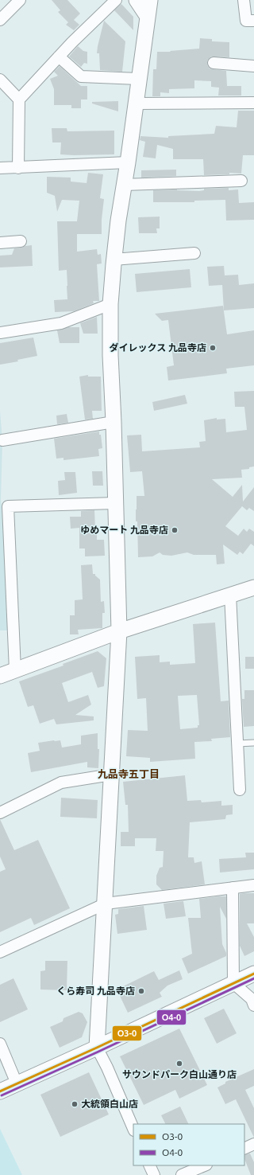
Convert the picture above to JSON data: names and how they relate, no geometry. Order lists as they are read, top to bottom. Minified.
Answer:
{"districts":["九品寺五丁目"],"places":["ダイレックス 九品寺店","ゆめマート 九品寺店","くら寿司 九品寺店","サウンドパーク白山通り店","大統領白山店"],"lines":["transit line O3-0","transit line O4-0"],"legend":["O3-0","O4-0"]}
